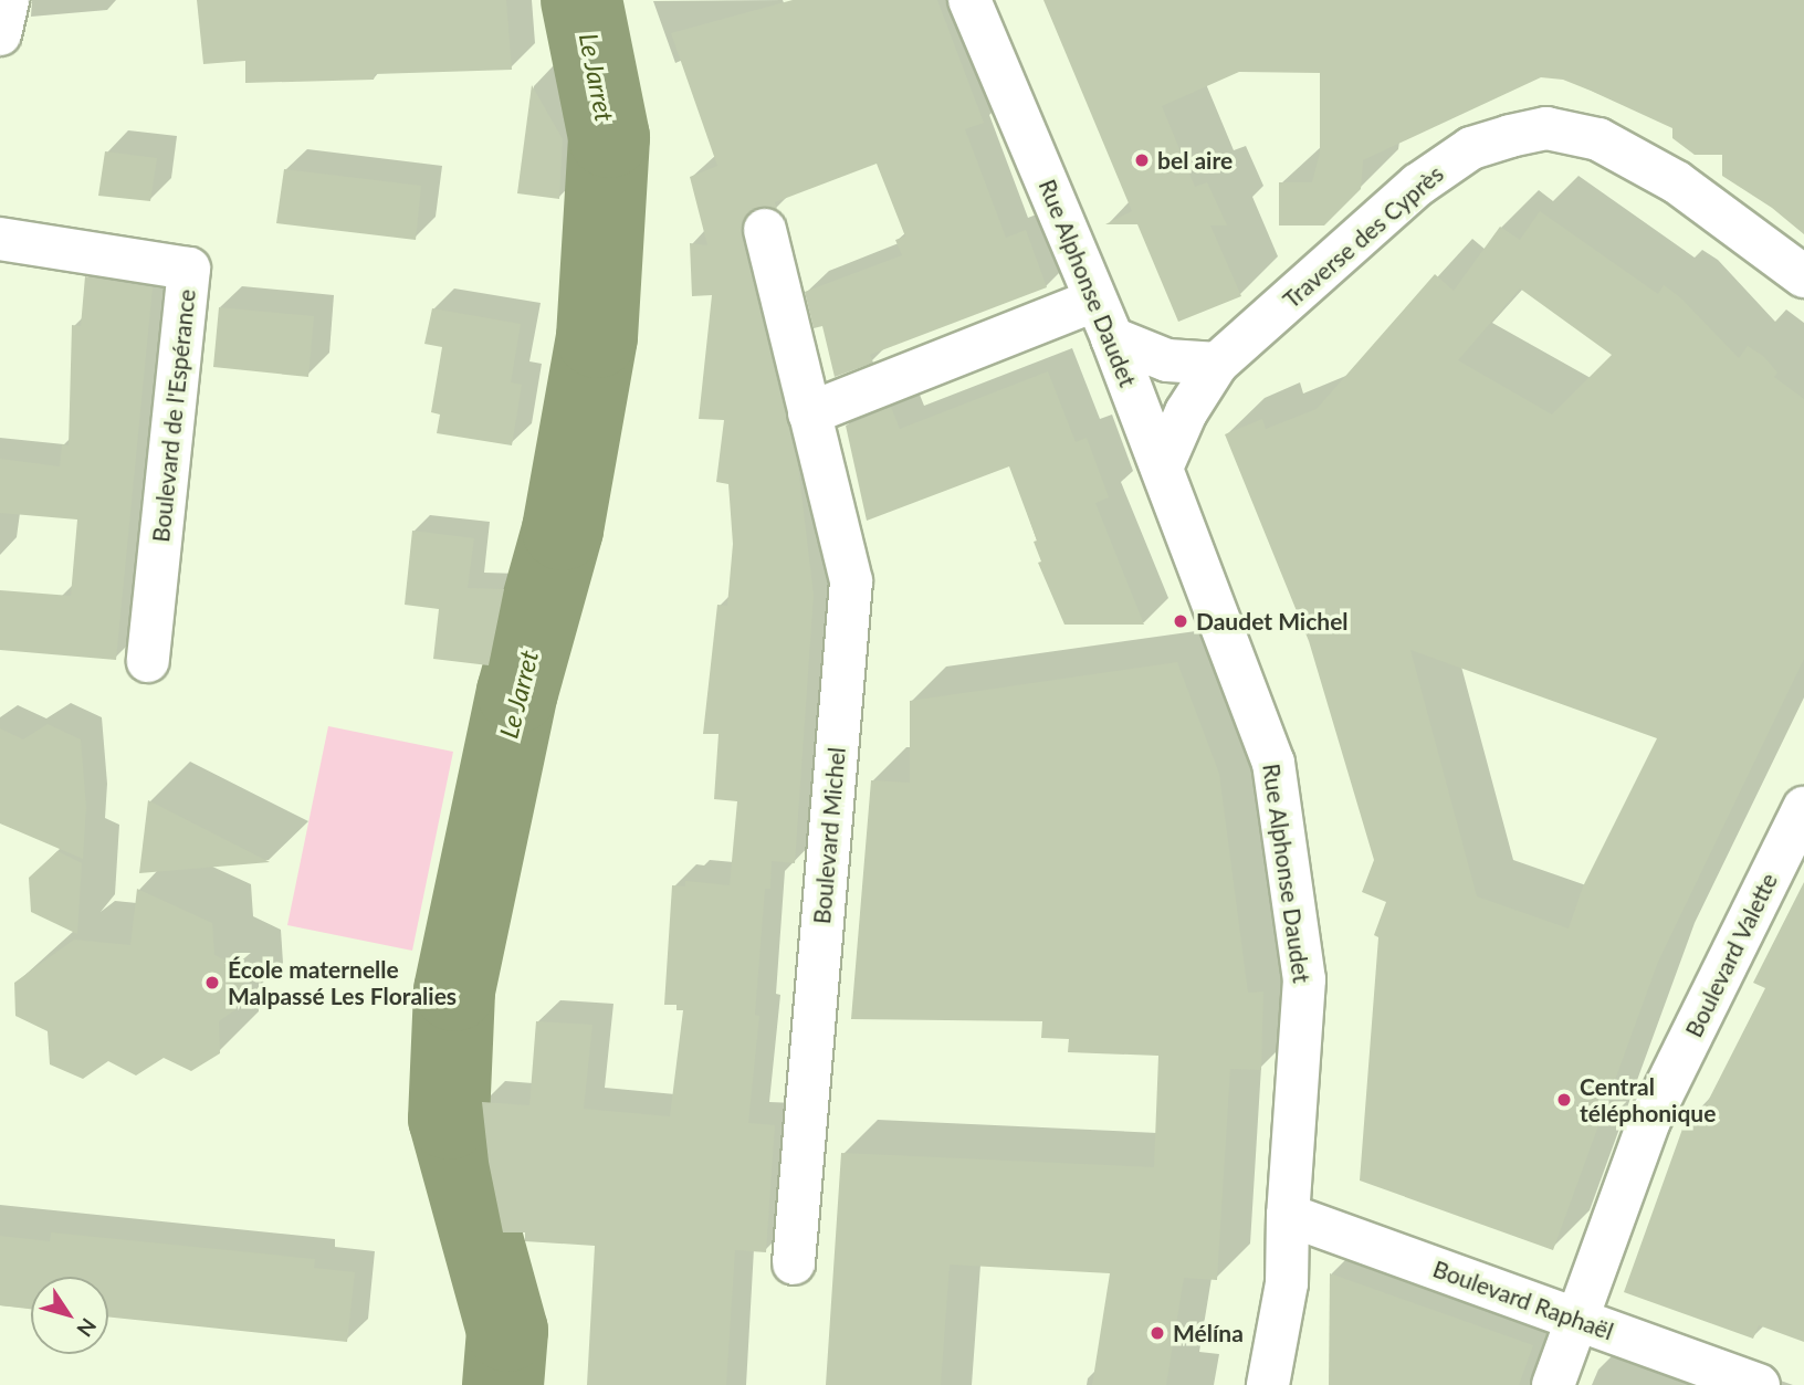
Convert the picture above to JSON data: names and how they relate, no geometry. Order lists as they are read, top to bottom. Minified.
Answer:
{"streets":{"street":["Traverse des Cyprès","Rue Alphonse Daudet","Boulevard de l'Espérance","Boulevard Michel","Boulevard Valette","Boulevard Raphaël"]},"crossings":[["Traverse des Cyprès","Rue Alphonse Daudet"],["Rue Alphonse Daudet","Boulevard Raphaël"],["Boulevard Valette","Boulevard Raphaël"]],"water":["Le Jarret"],"places":["bel aire","Daudet Michel","École maternelle Malpassé Les Floralies","Central téléphonique","Mélína"],"north":"bottom right"}
